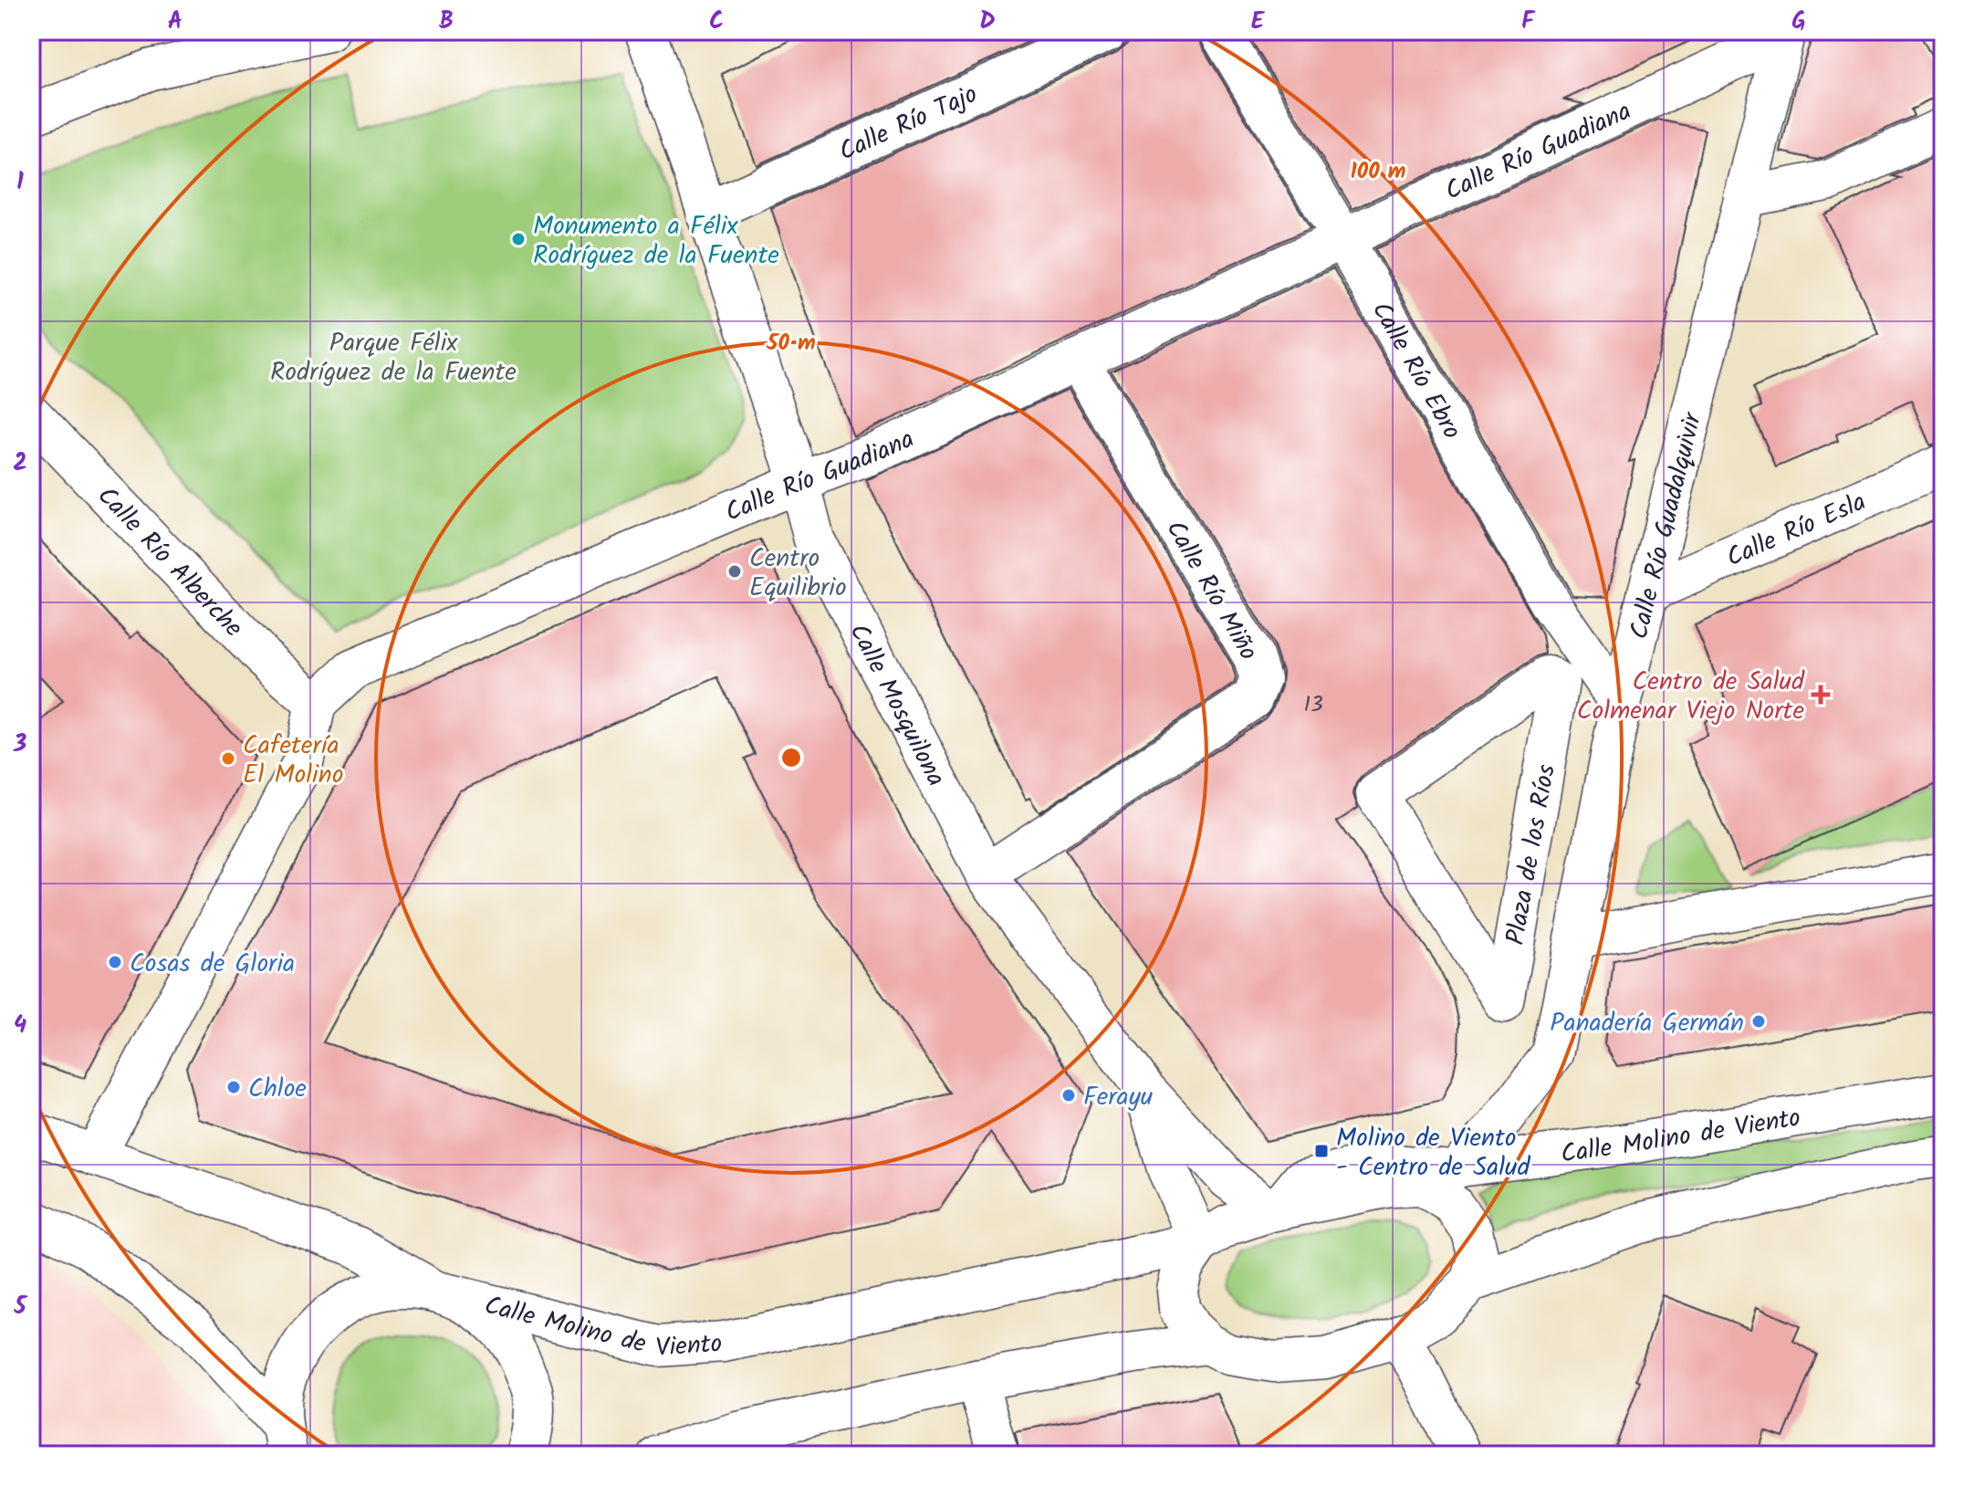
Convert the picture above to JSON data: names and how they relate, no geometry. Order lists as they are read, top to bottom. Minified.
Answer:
{"streets":{"street":["Calle Río Tajo","Calle Río Guadiana","Calle Río Ebro","Calle Río Guadalquivir","Calle Río Esla","Calle Río Alberche","Calle Río Miño","Calle Mosquilona","Plaza de los Ríos","Calle Molino de Viento"]},"crossings":[["Calle Río Tajo","Calle Mosquilona"],["Calle Río Guadiana","Calle Río Ebro"],["Calle Río Guadiana","Calle Río Guadalquivir"],["Calle Río Guadiana","Calle Río Alberche"],["Calle Río Guadiana","Calle Río Miño"],["Calle Río Guadiana","Calle Mosquilona"],["Calle Río Ebro","Calle Río Guadalquivir"],["Calle Río Guadalquivir","Calle Río Esla"],["Calle Río Guadalquivir","Calle Molino de Viento"],["Calle Río Miño","Calle Mosquilona"],["Calle Mosquilona","Calle Molino de Viento"]],"parks":["Parque Félix Rodríguez de la Fuente"],"places":{"other":["Monumento a Félix Rodríguez de la Fuente","Centro Equilibrio","Cafetería El Molino","Cosas de Gloria","Panadería Germán","Chloe","Ferayu"],"health":["Centro de Salud Colmenar Viejo Norte"],"transit":["Molino de Viento - Centro de Salud"]},"house_numbers":["13"],"grid":{"columns":["A","B","C","D","E","F","G"],"rows":["1","2","3","4","5"]},"rings":["100 m","50 m"]}
